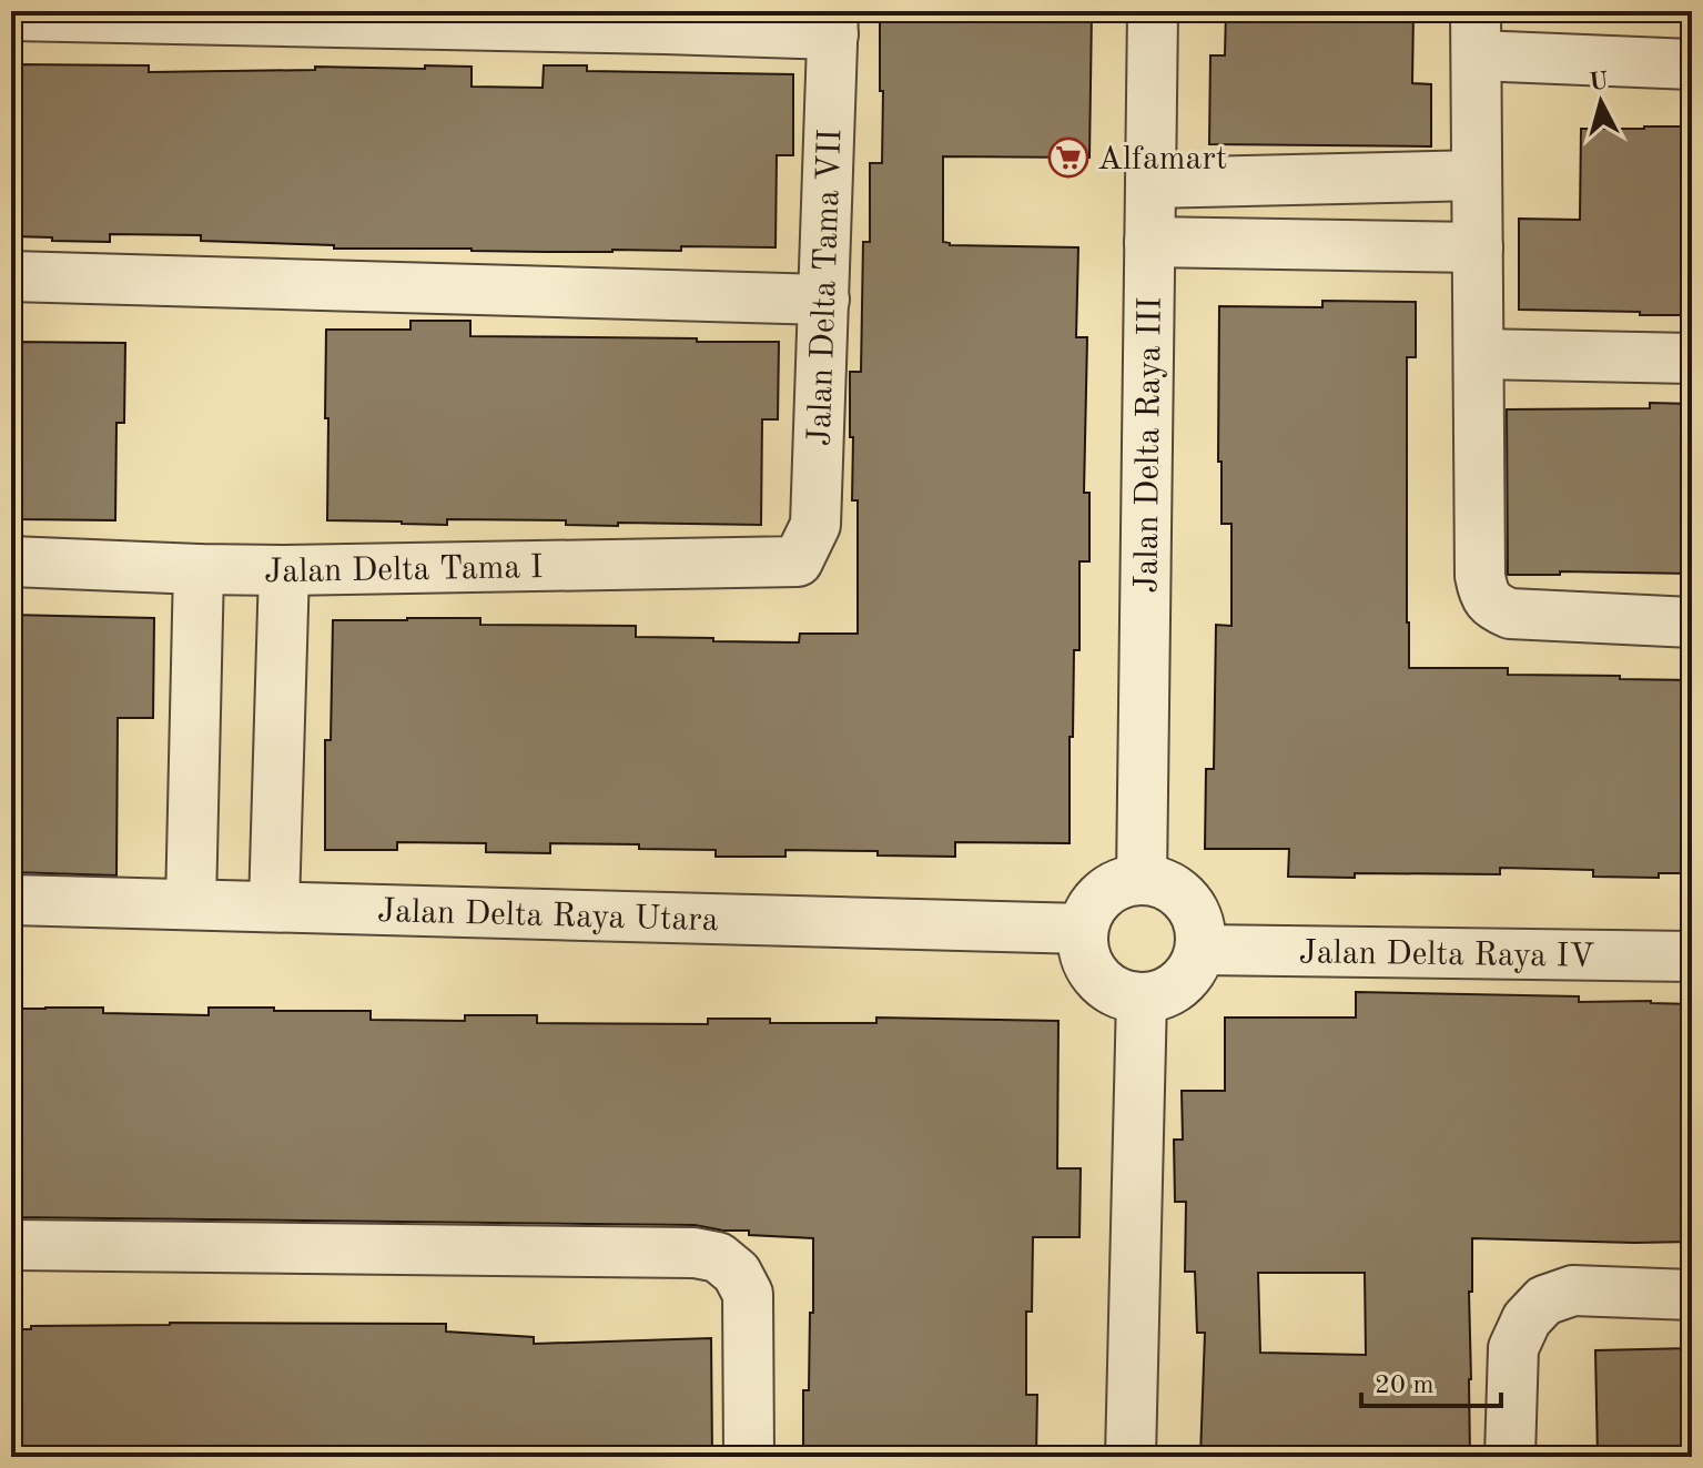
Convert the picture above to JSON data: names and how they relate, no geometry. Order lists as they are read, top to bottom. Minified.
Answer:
{"streets":{"street":["Jalan Delta Tama VII","Jalan Delta Raya III","Jalan Delta Tama I","Jalan Delta Raya Utara","Jalan Delta Raya IV"]},"crossings":[["Jalan Delta Tama VII","Jalan Delta Tama I"],["Jalan Delta Raya III","Jalan Delta Raya Utara"],["Jalan Delta Raya III","Jalan Delta Raya IV"],["Jalan Delta Raya Utara","Jalan Delta Raya IV"]],"places":{"supermarket":["Alfamart"]},"scale_bar":"20 m","north":"top"}
